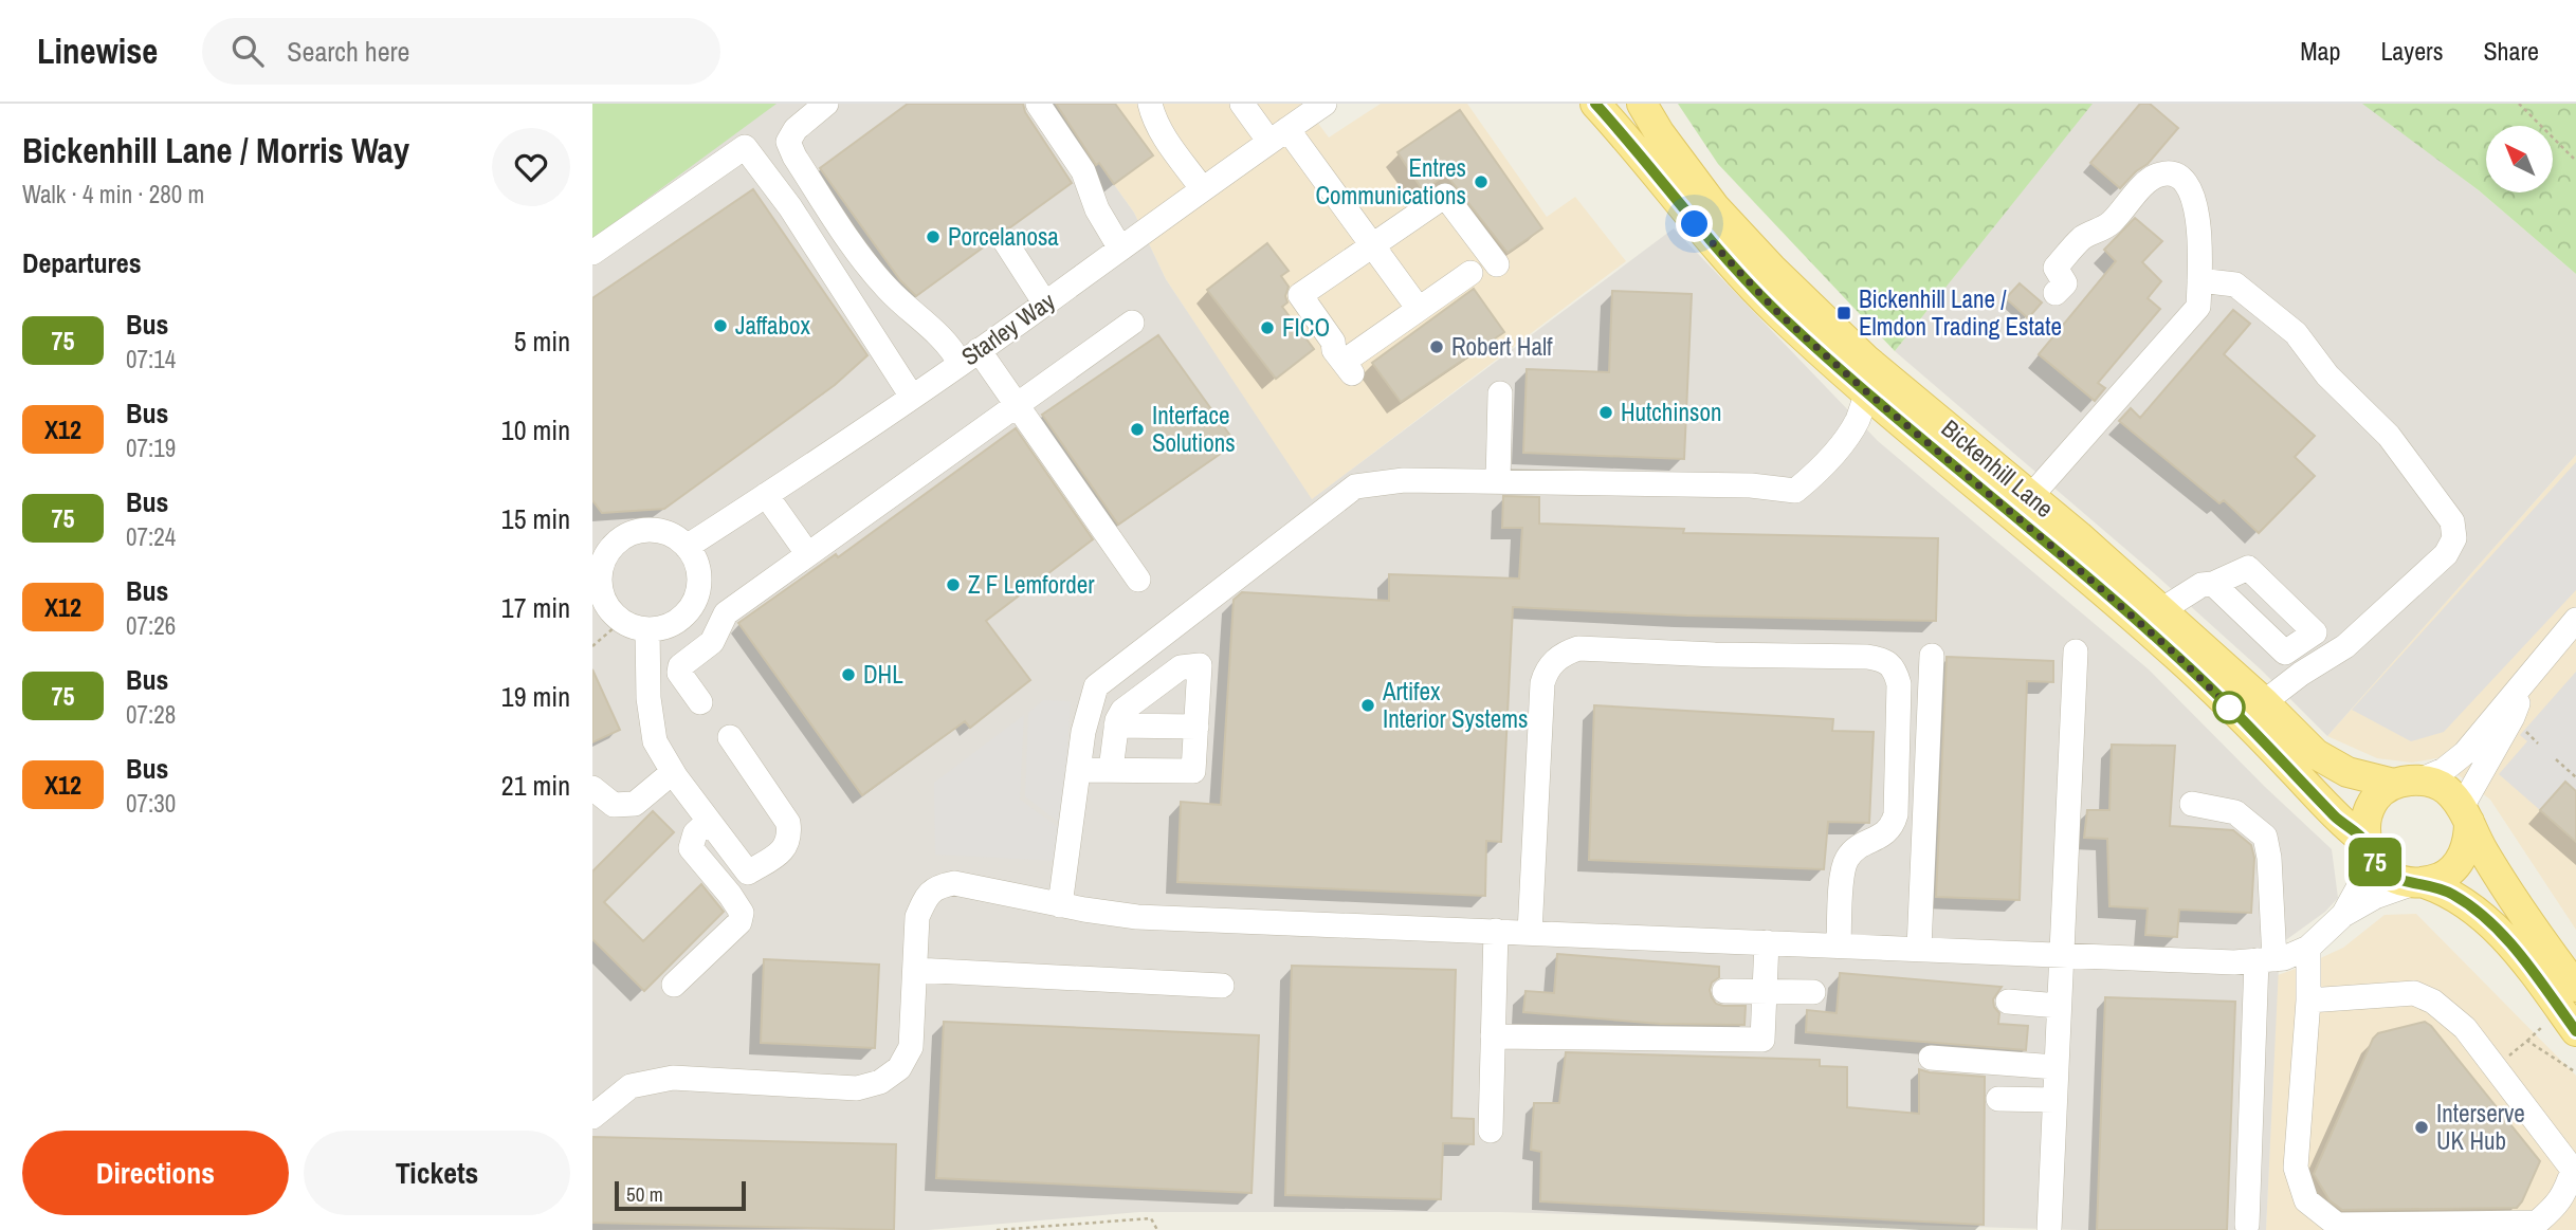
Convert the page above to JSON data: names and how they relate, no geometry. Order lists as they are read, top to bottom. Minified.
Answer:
{"streets":{"main road":["Bickenhill Lane"],"street":["Starley Way"]},"places":{"other":["Entres Communications","Porcelanosa","Jaffabox","FICO","Robert Half","Hutchinson","Interface Solutions","Z F Lemforder","DHL","Artifex Interior Systems","Interserve UK Hub"],"transit":["Bickenhill Lane / Elmdon Trading Estate"]},"lines":["bus line 75"],"scale_bar":"50 m","north":"top left","page":{"header":"Linewise","search":"Search here","nav":["Map","Layers","Share"],"heading":[["Bickenhill Lane / Morris Way","Walk · 4 min · 280 m"],"Departures"],"on_map":"75","list":[{"mark":"75","name":"Bus","note":"07:14","value":"5 min"},{"mark":"X12","name":"Bus","note":"07:19","value":"10 min"},{"mark":"75","name":"Bus","note":"07:24","value":"15 min"},{"mark":"X12","name":"Bus","note":"07:26","value":"17 min"},{"mark":"75","name":"Bus","note":"07:28","value":"19 min"},{"mark":"X12","name":"Bus","note":"07:30","value":"21 min"}],"buttons":["Directions","Tickets"],"scale":"50 m"}}
